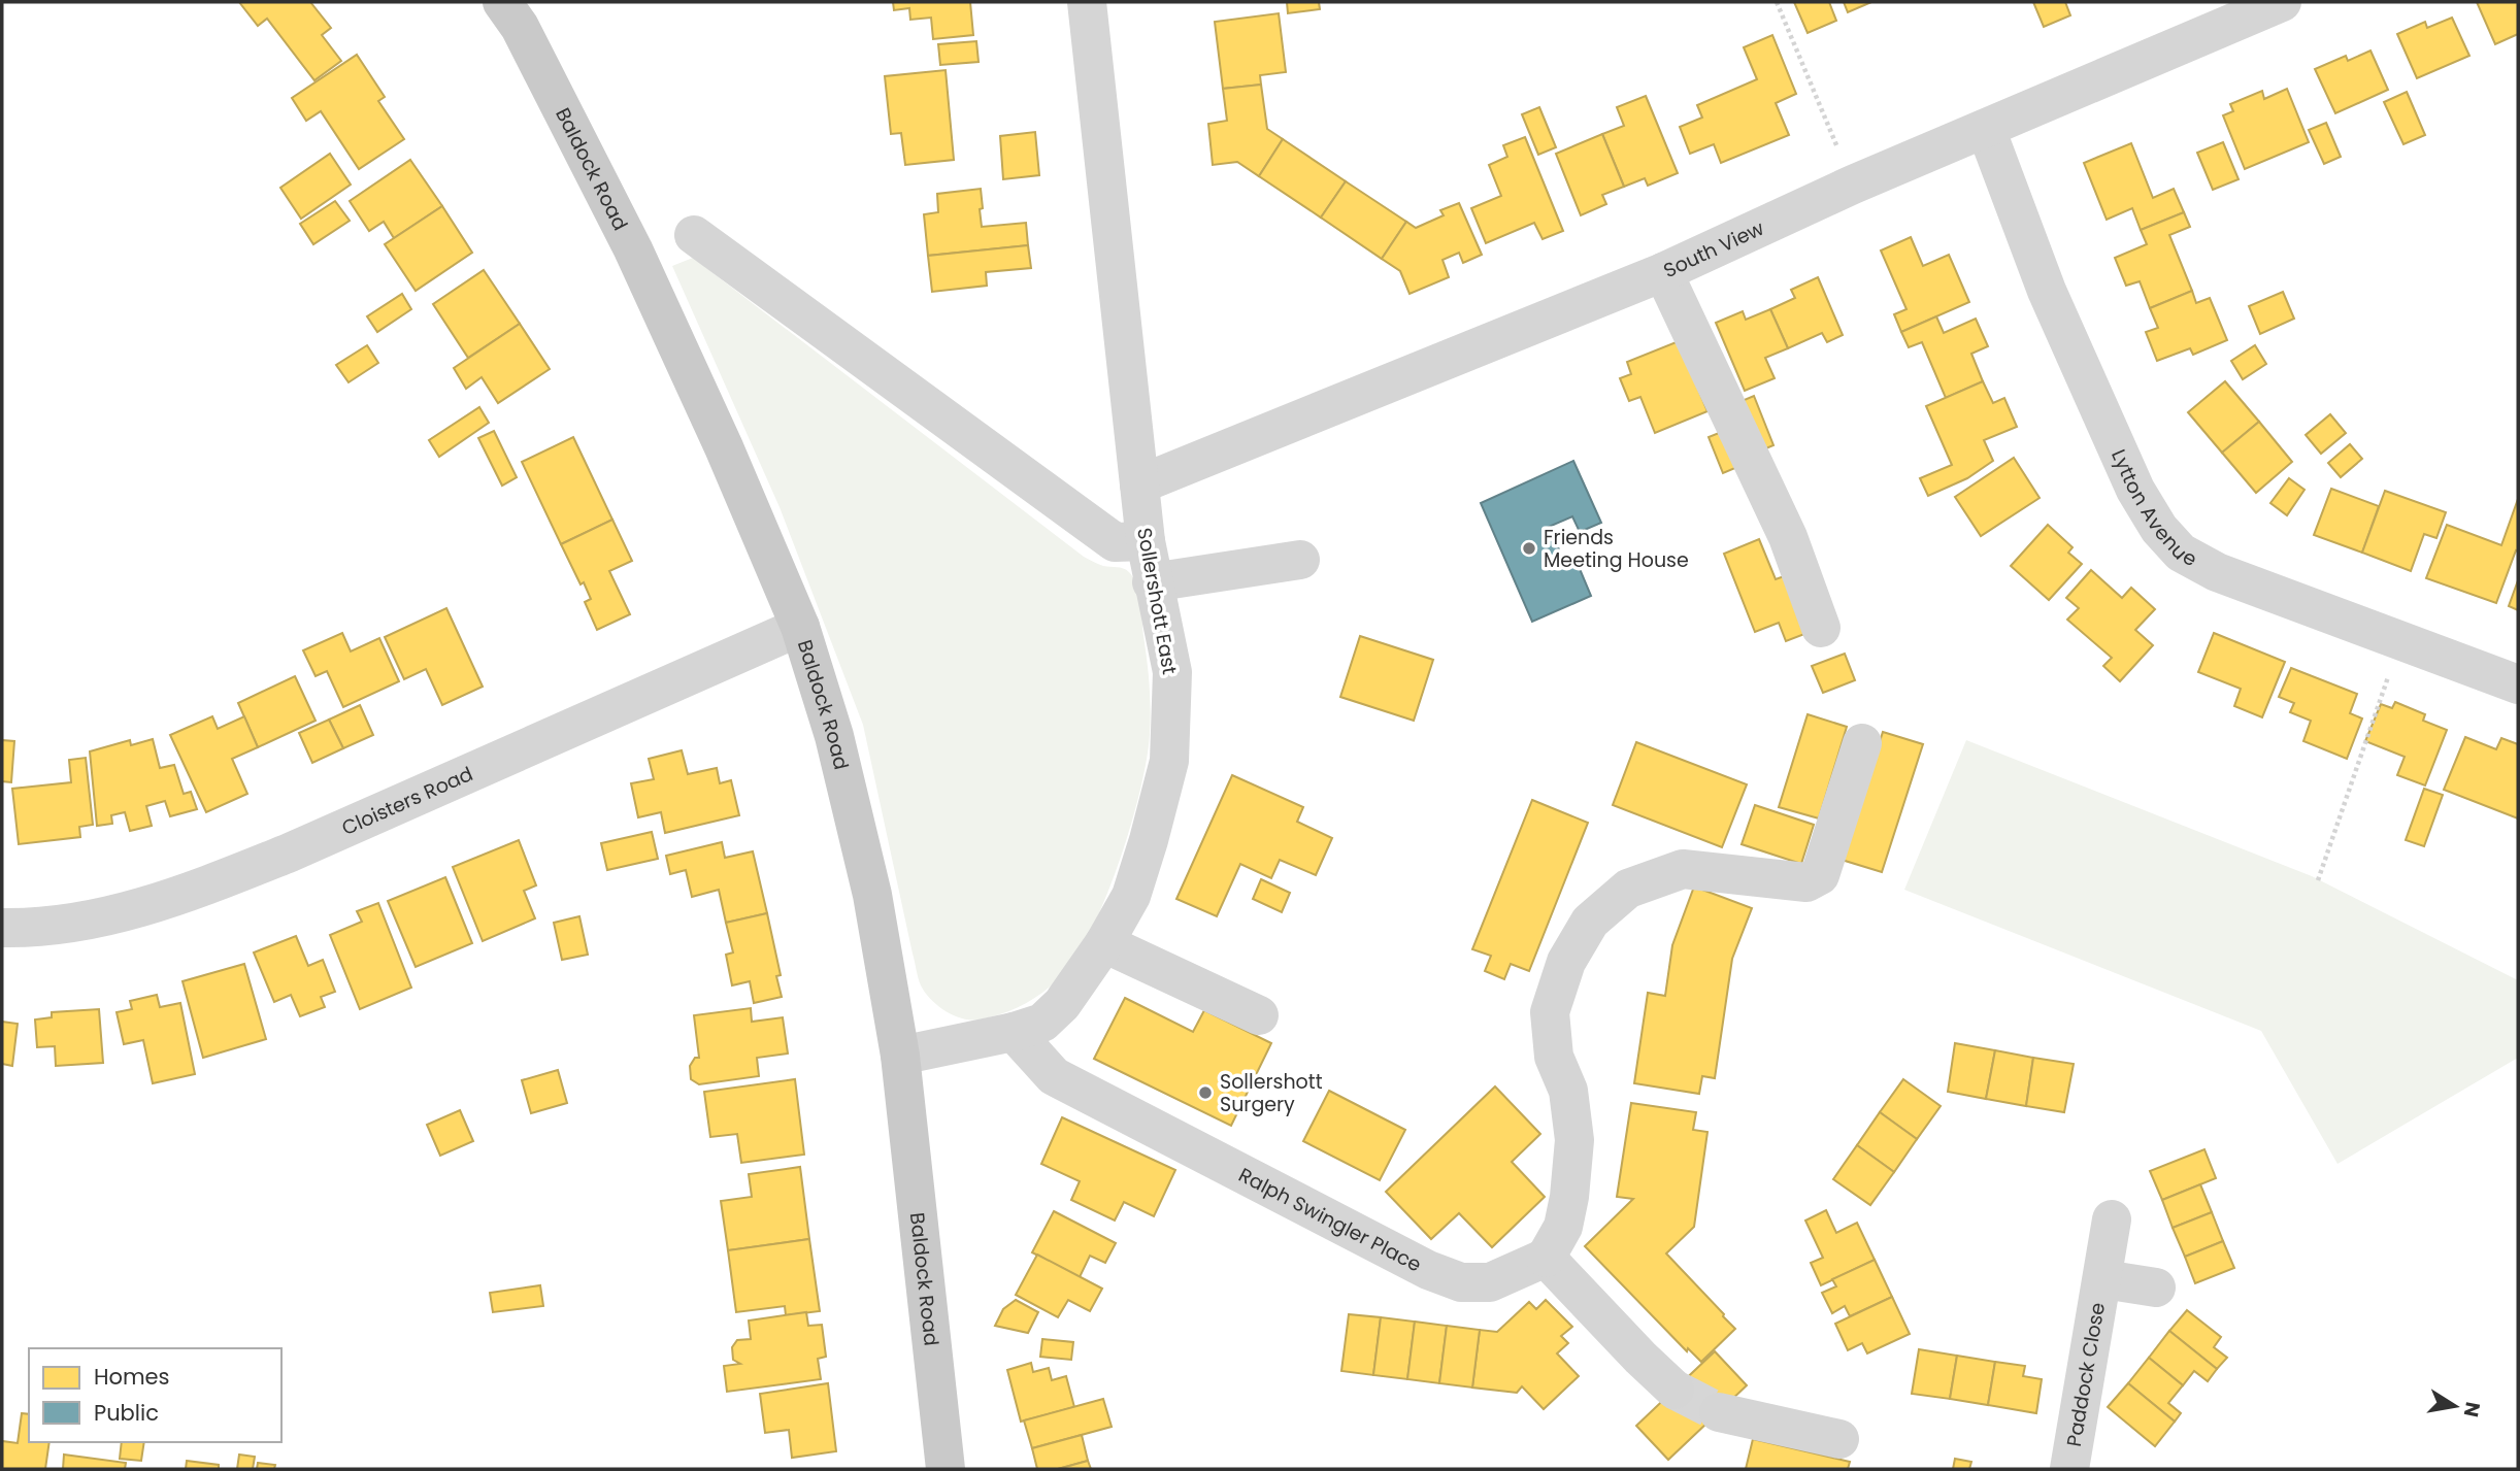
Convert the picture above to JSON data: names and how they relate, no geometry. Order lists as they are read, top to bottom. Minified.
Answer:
{"streets":{"main road":["Baldock Road"],"street":["South View","Lytton Avenue","Sollershott East","Cloisters Road","Ralph Swingler Place","Paddock Close"]},"crossings":[["Baldock Road","Sollershott East"],["Baldock Road","Cloisters Road"],["South View","Lytton Avenue"],["South View","Sollershott East"],["Sollershott East","Ralph Swingler Place"]],"places":["Friends Meeting House","Sollershott Surgery"],"legend":["Homes","Public"],"north":"right"}
